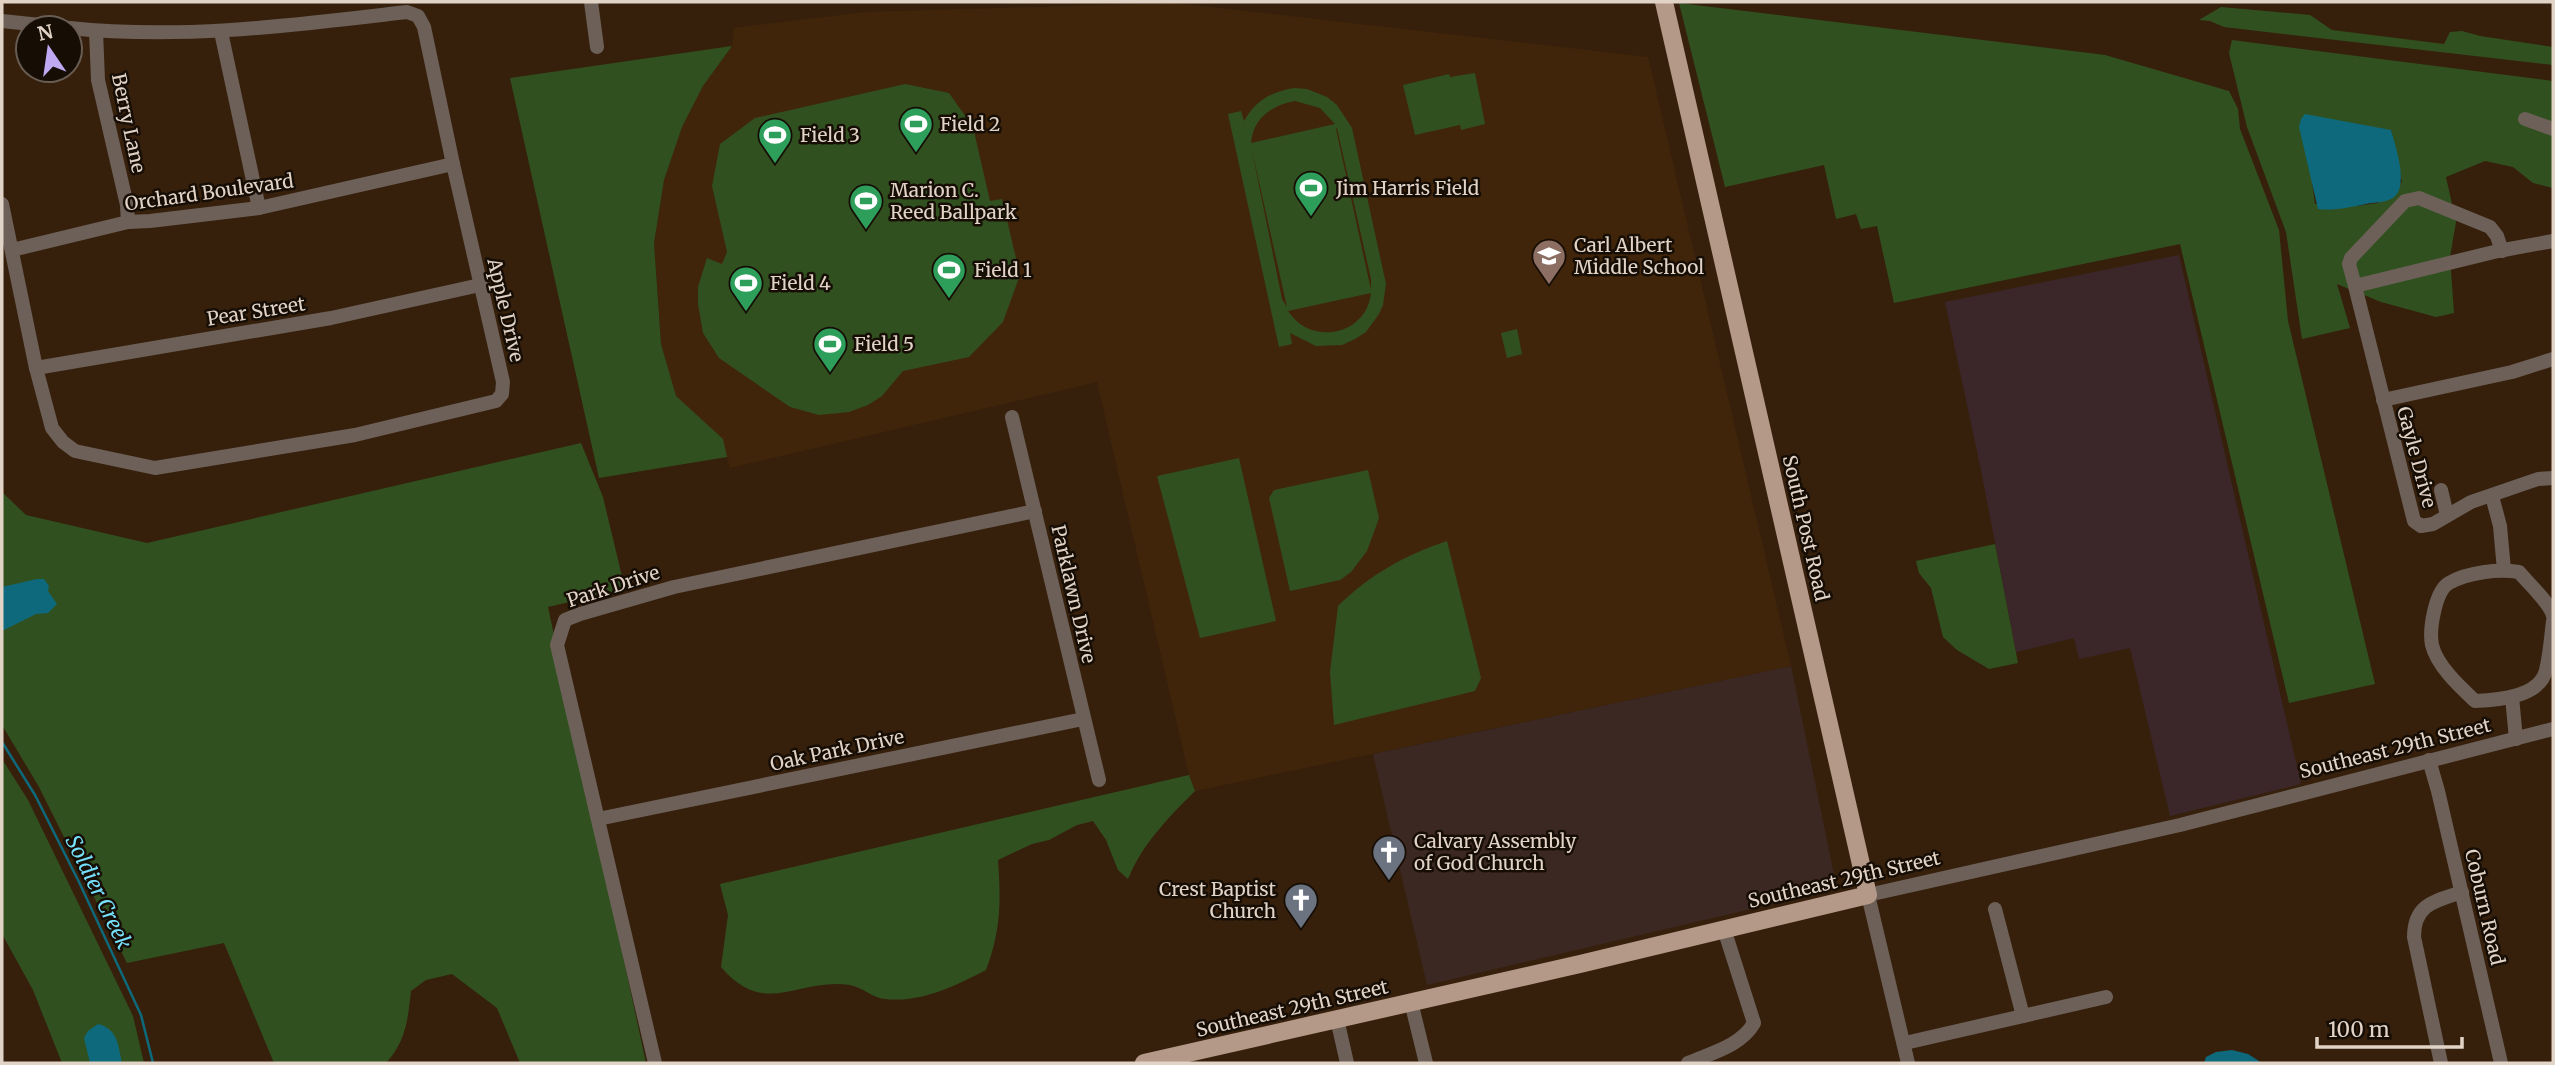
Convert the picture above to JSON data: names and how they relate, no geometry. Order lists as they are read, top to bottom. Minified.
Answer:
{"streets":{"main road":["South Post Road","Southeast 29th Street"],"street":["Berry Lane","Orchard Boulevard","Apple Drive","Pear Street","Gayle Drive","Park Drive","Parklawn Drive","Oak Park Drive","Coburn Road"]},"crossings":[["Berry Lane","Orchard Boulevard"],["Berry Lane","Apple Drive"],["Orchard Boulevard","Apple Drive"],["Apple Drive","Pear Street"],["South Post Road","Southeast 29th Street"],["Park Drive","Parklawn Drive"],["Park Drive","Oak Park Drive"],["Parklawn Drive","Oak Park Drive"],["Southeast 29th Street","Coburn Road"]],"water":["Soldier Creek"],"places":{"sports":["Field 2","Field 3","Jim Harris Field","Marion C. Reed Ballpark","Field 1","Field 4","Field 5"],"school or university":["Carl Albert Middle School"],"church":["Calvary Assembly of God Church","Crest Baptist Church"]},"scale_bar":"100 m","north":"top"}
